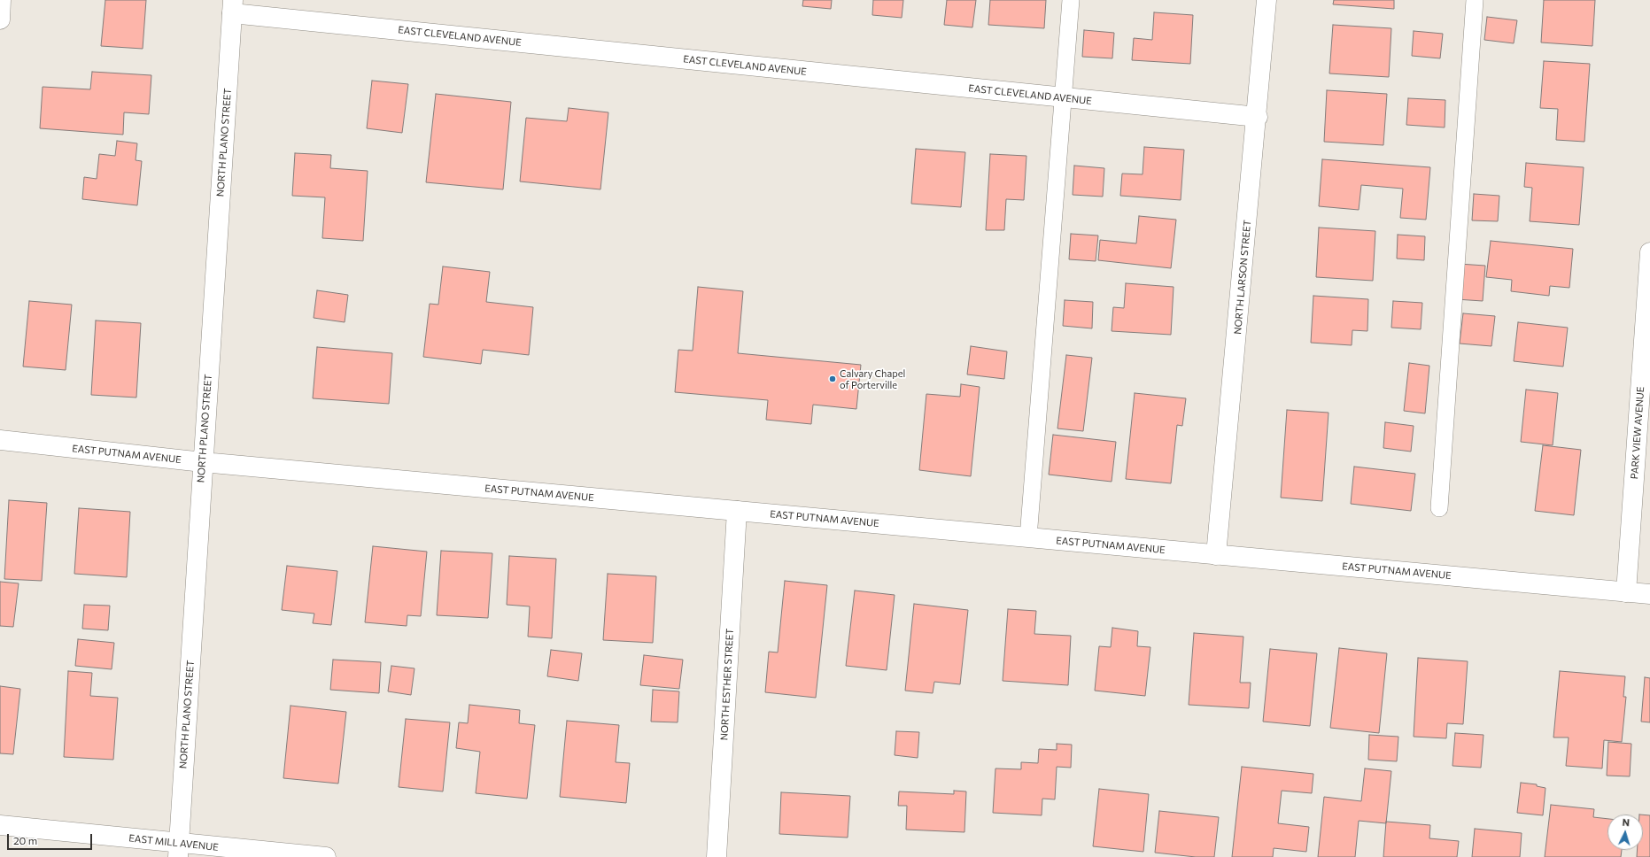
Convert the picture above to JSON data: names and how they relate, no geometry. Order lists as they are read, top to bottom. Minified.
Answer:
{"streets":{"street":["EAST CLEVELAND AVENUE","NORTH PLANO STREET","NORTH LARSON STREET","PARK VIEW AVENUE","EAST PUTNAM AVENUE","NORTH ESTHER STREET","EAST MILL AVENUE"]},"crossings":[["EAST CLEVELAND AVENUE","NORTH PLANO STREET"],["EAST CLEVELAND AVENUE","NORTH LARSON STREET"],["NORTH PLANO STREET","EAST PUTNAM AVENUE"],["NORTH PLANO STREET","EAST MILL AVENUE"],["NORTH LARSON STREET","EAST PUTNAM AVENUE"],["PARK VIEW AVENUE","EAST PUTNAM AVENUE"],["EAST PUTNAM AVENUE","NORTH ESTHER STREET"]],"places":["Calvary Chapel of Porterville"],"scale_bar":"20 m","north":"top"}
